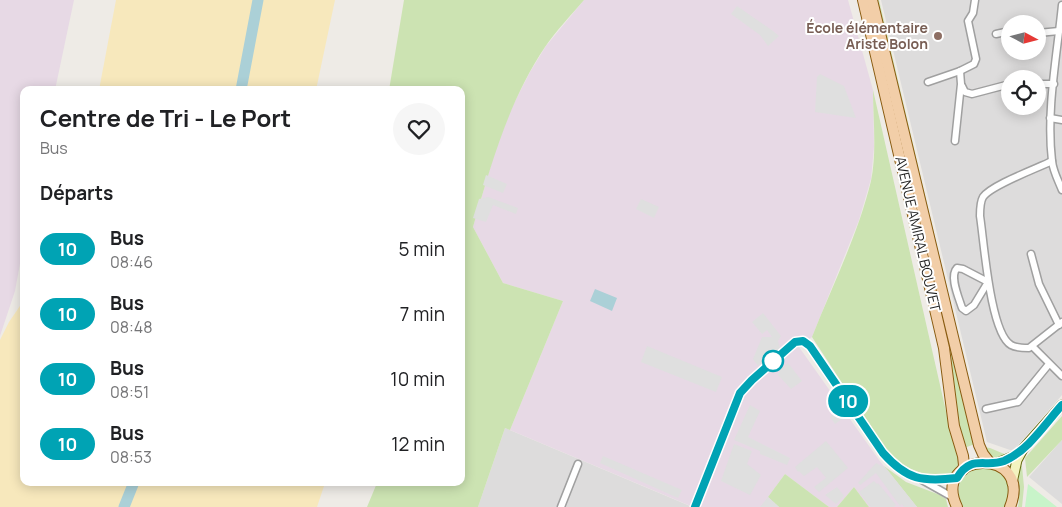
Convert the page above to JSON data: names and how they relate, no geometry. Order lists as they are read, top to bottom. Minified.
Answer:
{"streets":{"main road":["AVENUE AMIRAL BOUVET"]},"places":["École élémentaire Ariste Bolon"],"lines":["bus line 10"],"north":"right","page":{"on_map":"10","heading":[["Centre de Tri - Le Port","Bus"],"Départs"],"list":[{"mark":"10","name":"Bus","note":"08:46","value":"5 min"},{"mark":"10","name":"Bus","note":"08:48","value":"7 min"},{"mark":"10","name":"Bus","note":"08:51","value":"10 min"},{"mark":"10","name":"Bus","note":"08:53","value":"12 min"}]}}
